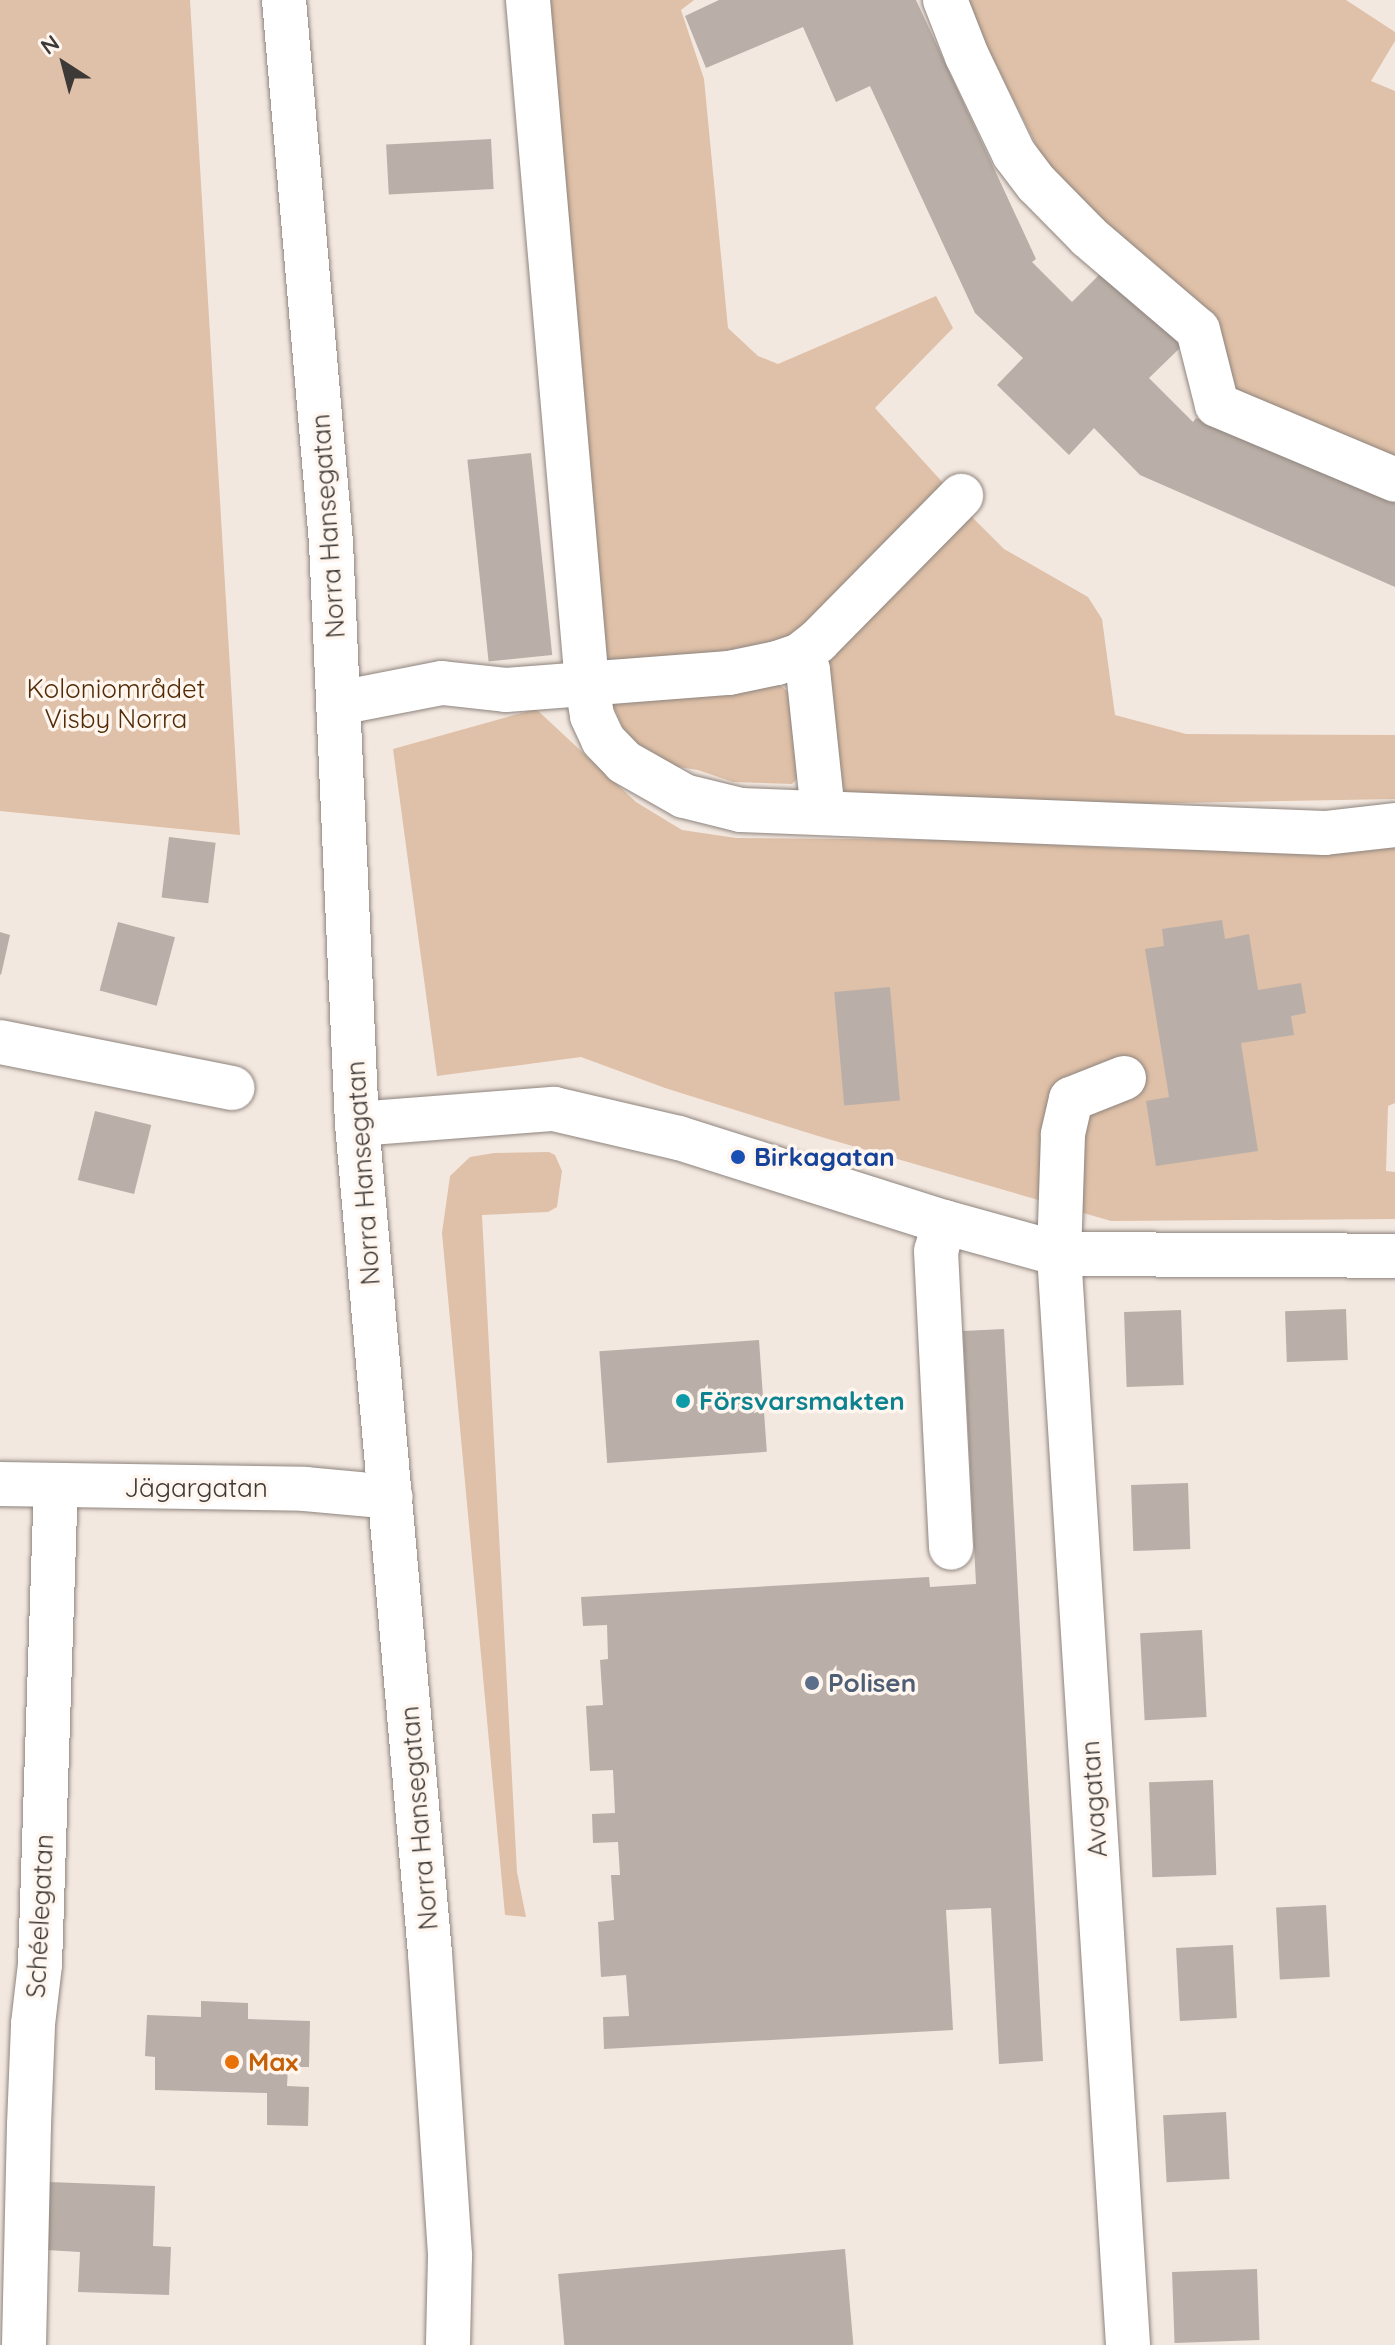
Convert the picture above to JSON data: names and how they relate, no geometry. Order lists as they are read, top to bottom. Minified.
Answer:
{"streets":{"street":["Norra Hansegatan","Jägargatan","Avagatan","Schéelegatan"]},"crossings":[["Norra Hansegatan","Jägargatan"],["Jägargatan","Schéelegatan"]],"parks":["Koloniområdet Visby Norra"],"places":["Birkagatan","Försvarsmakten","Polisen","Max"],"north":"top left"}
